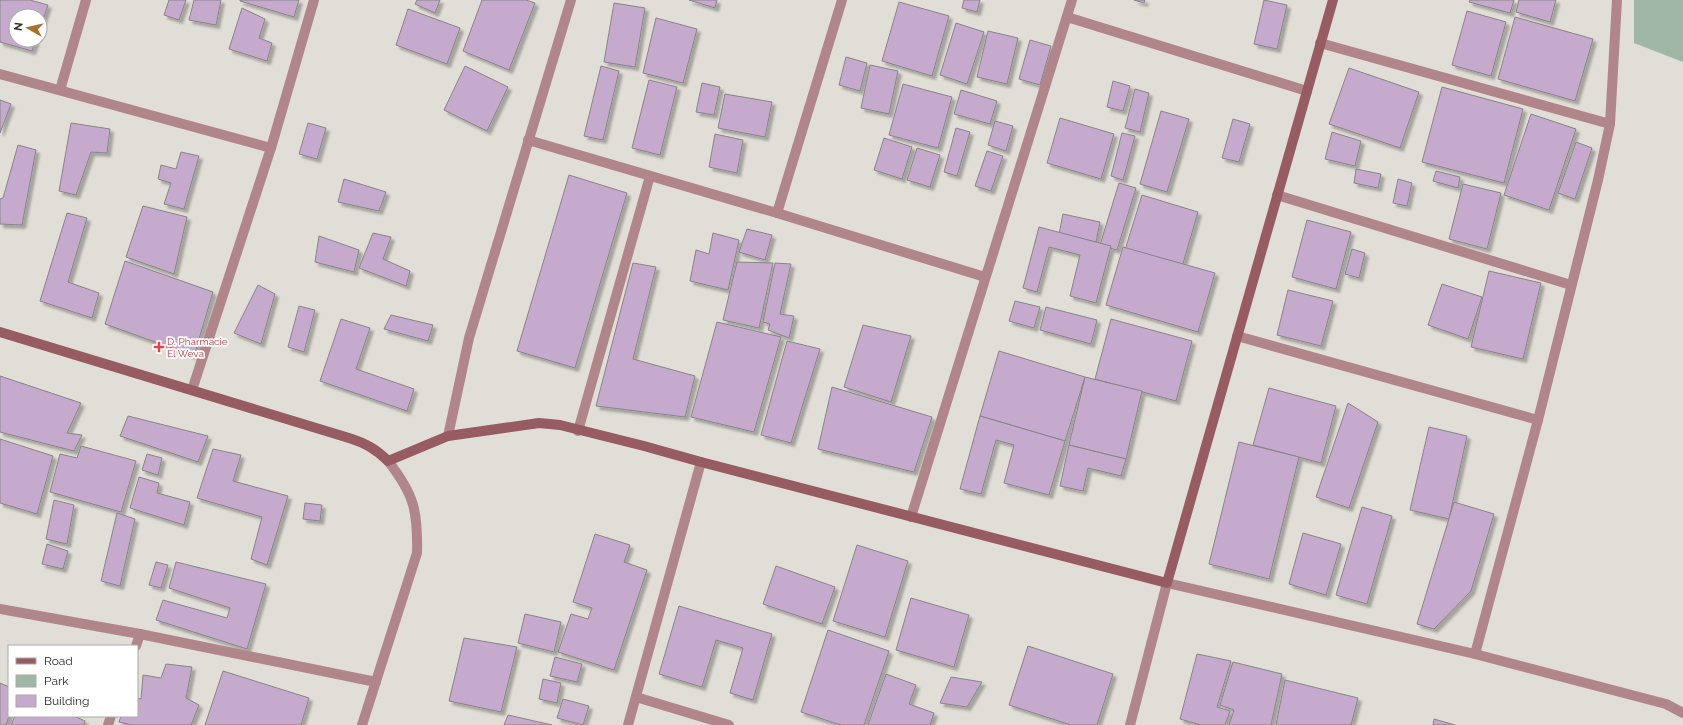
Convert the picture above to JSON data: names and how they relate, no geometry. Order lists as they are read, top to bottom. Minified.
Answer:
{"places":{"health":["D. Pharmacie El Weva"]},"legend":["Road","Park","Building"],"north":"left"}
